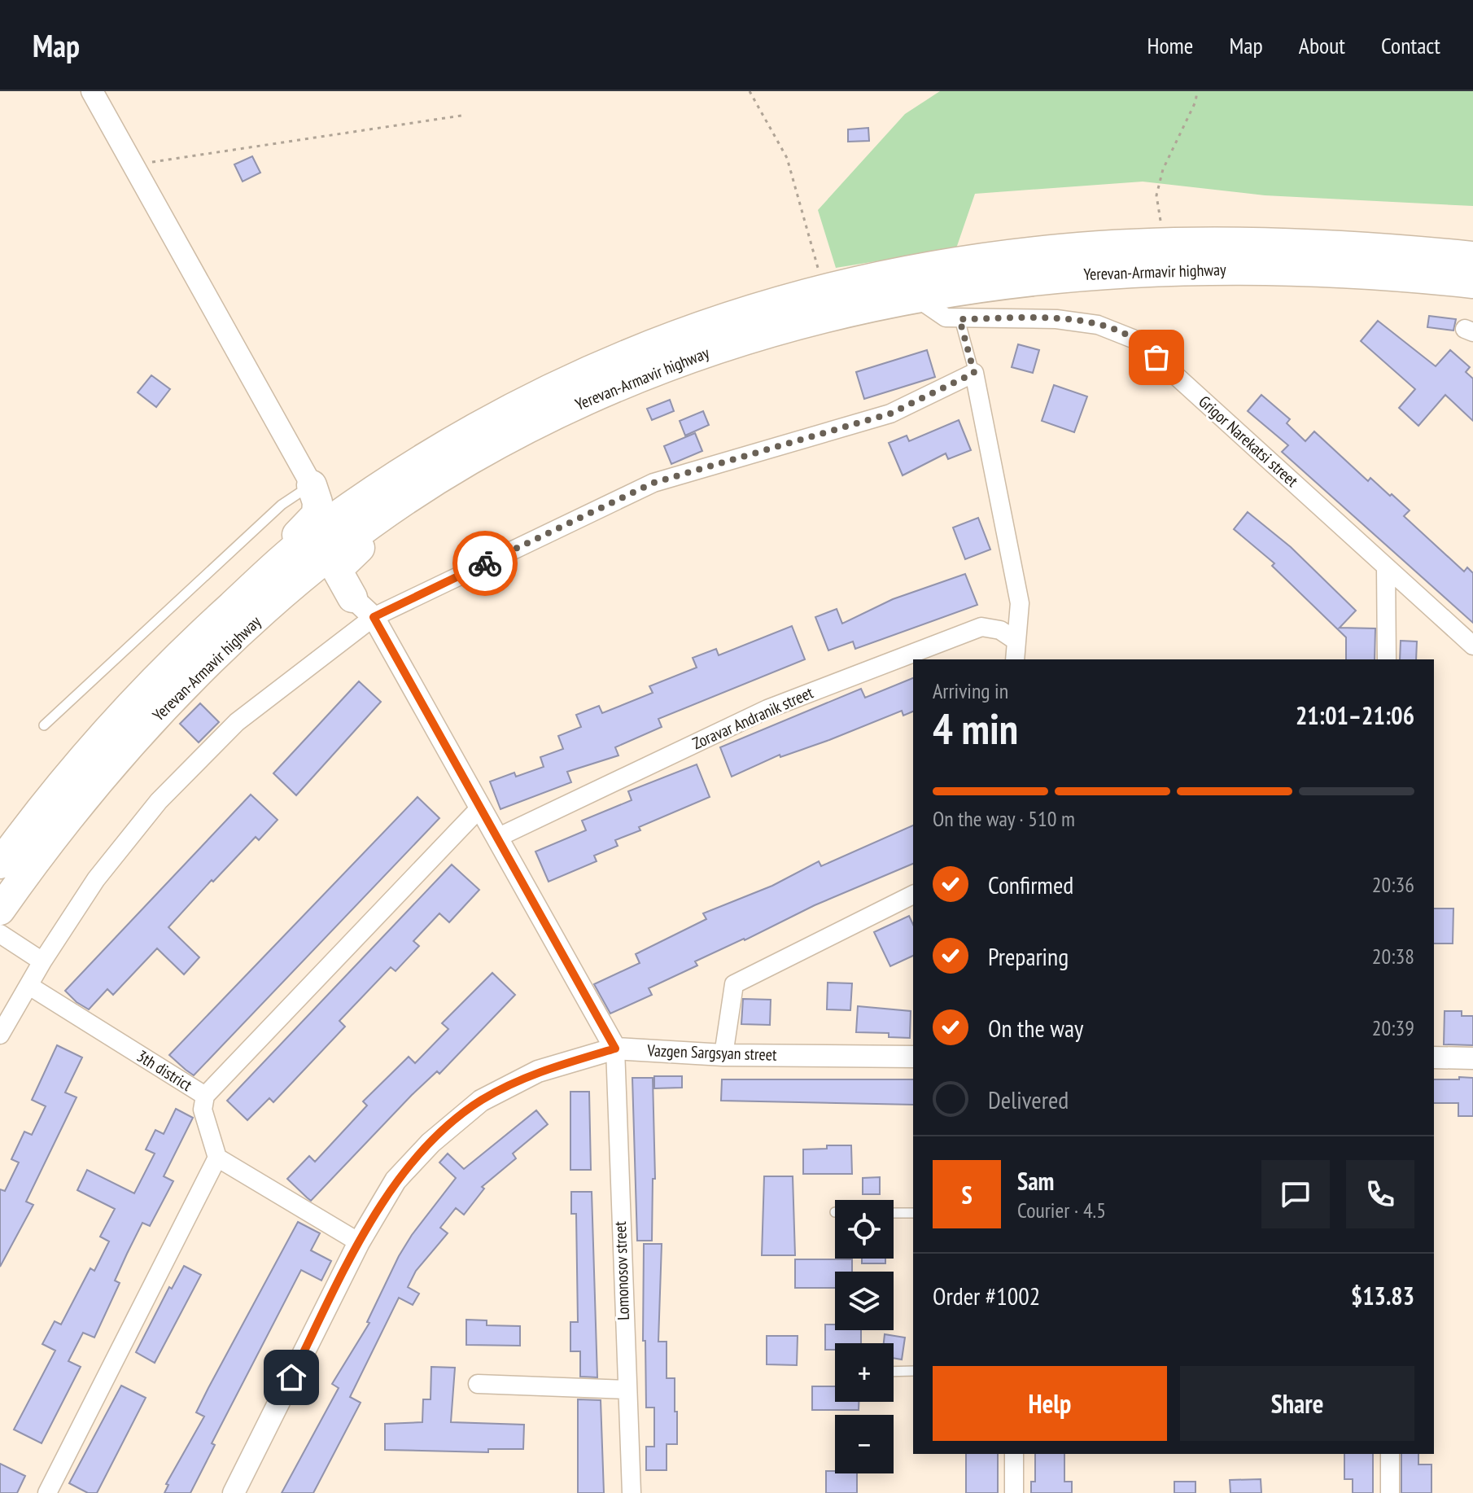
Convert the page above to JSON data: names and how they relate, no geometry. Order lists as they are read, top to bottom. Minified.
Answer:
{"streets":{"highway":["Yerevan-Armavir highway"],"street":["Grigor Narekatsi street","Zoravar Andranik street","Vazgen Sargsyan street","3th district","Lomonosov street"]},"crossings":[["Yerevan-Armavir highway","Grigor Narekatsi street"],["Vazgen Sargsyan street","Lomonosov street"]],"page":{"header":"Map","nav":["Home","Map","About","Contact"],"heading":["4 min","Arriving in","21:01–21:06"],"panel":["Sam","Courier · 4.5","Order #1002","$13.83"],"bar":"On the way · 510 m","list":[["Confirmed","20:36"],["Preparing","20:38"],["On the way","20:39"],"Delivered"],"round":"S","map_buttons":["+","−"],"buttons":["Help","Share"]}}
